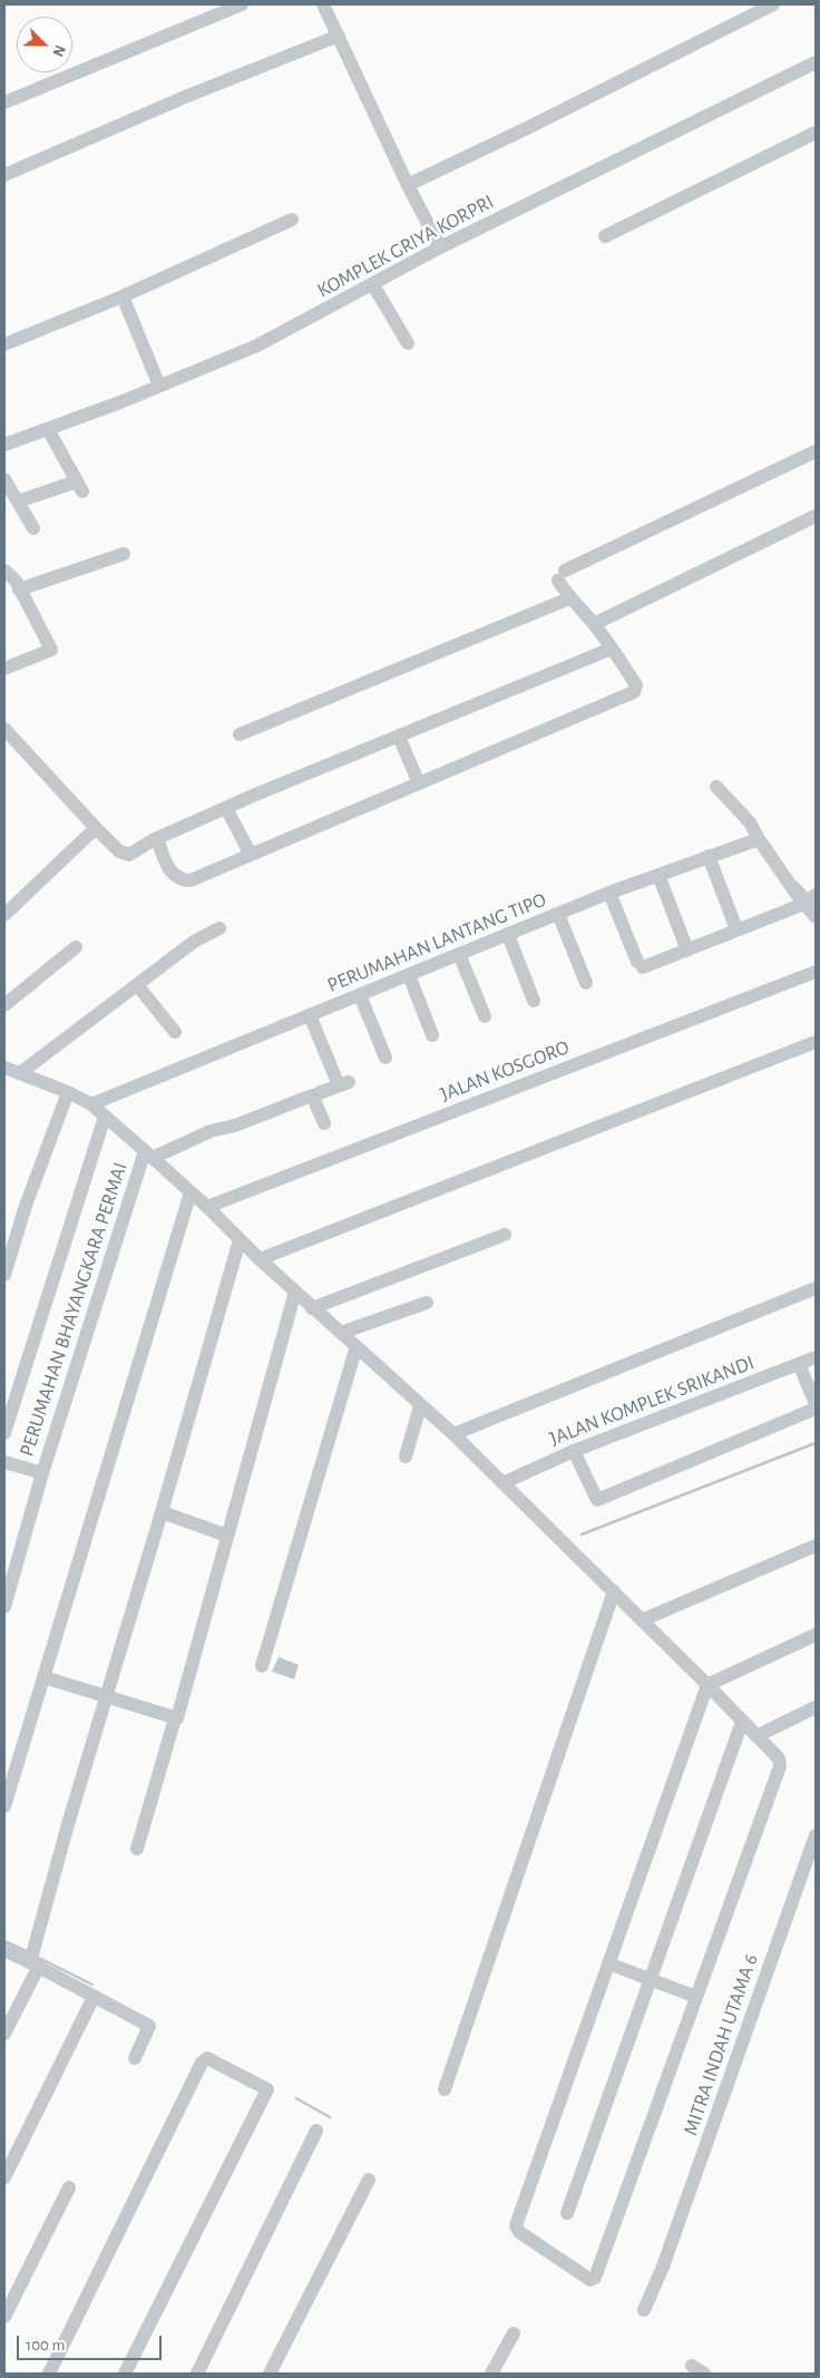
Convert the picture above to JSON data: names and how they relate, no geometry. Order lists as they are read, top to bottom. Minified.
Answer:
{"streets":{"street":["KOMPLEK GRIYA KORPRI","PERUMAHAN LANTANG TIPO","JALAN KOSGORO","PERUMAHAN BHAYANGKARA PERMAI","JALAN KOMPLEK SRIKANDI","MITRA INDAH UTAMA 6"]},"scale_bar":"100 m","north":"bottom right"}
